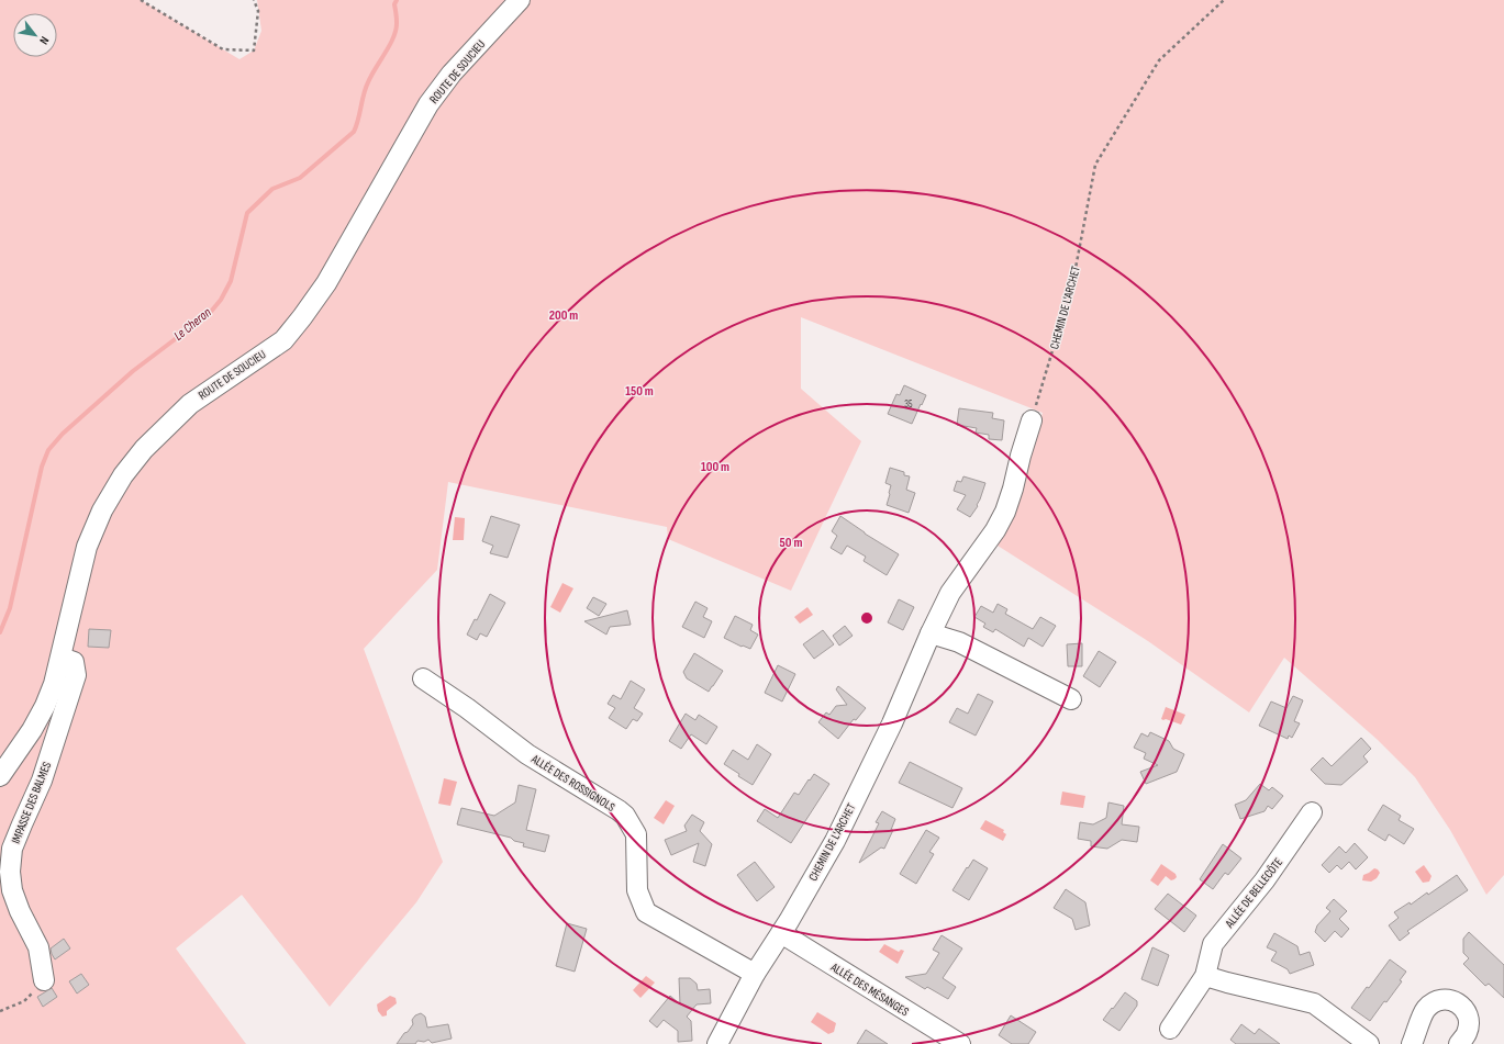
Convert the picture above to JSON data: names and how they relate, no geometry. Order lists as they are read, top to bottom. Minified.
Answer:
{"streets":{"street":["ROUTE DE SOUCIEU","CHEMIN DE L'ARCHET","ALLÉE DES ROSSIGNOLS","IMPASSE DES BALMES","ALLÉE DE BELLECÔTE","ALLÉE DES MÉSANGES"]},"crossings":[["ROUTE DE SOUCIEU","IMPASSE DES BALMES"],["CHEMIN DE L'ARCHET","ALLÉE DES ROSSIGNOLS"],["CHEMIN DE L'ARCHET","ALLÉE DES MÉSANGES"]],"water":["Le Cheron"],"house_numbers":["35"],"north":"bottom right","rings":["200 m","150 m","100 m","50 m"]}
